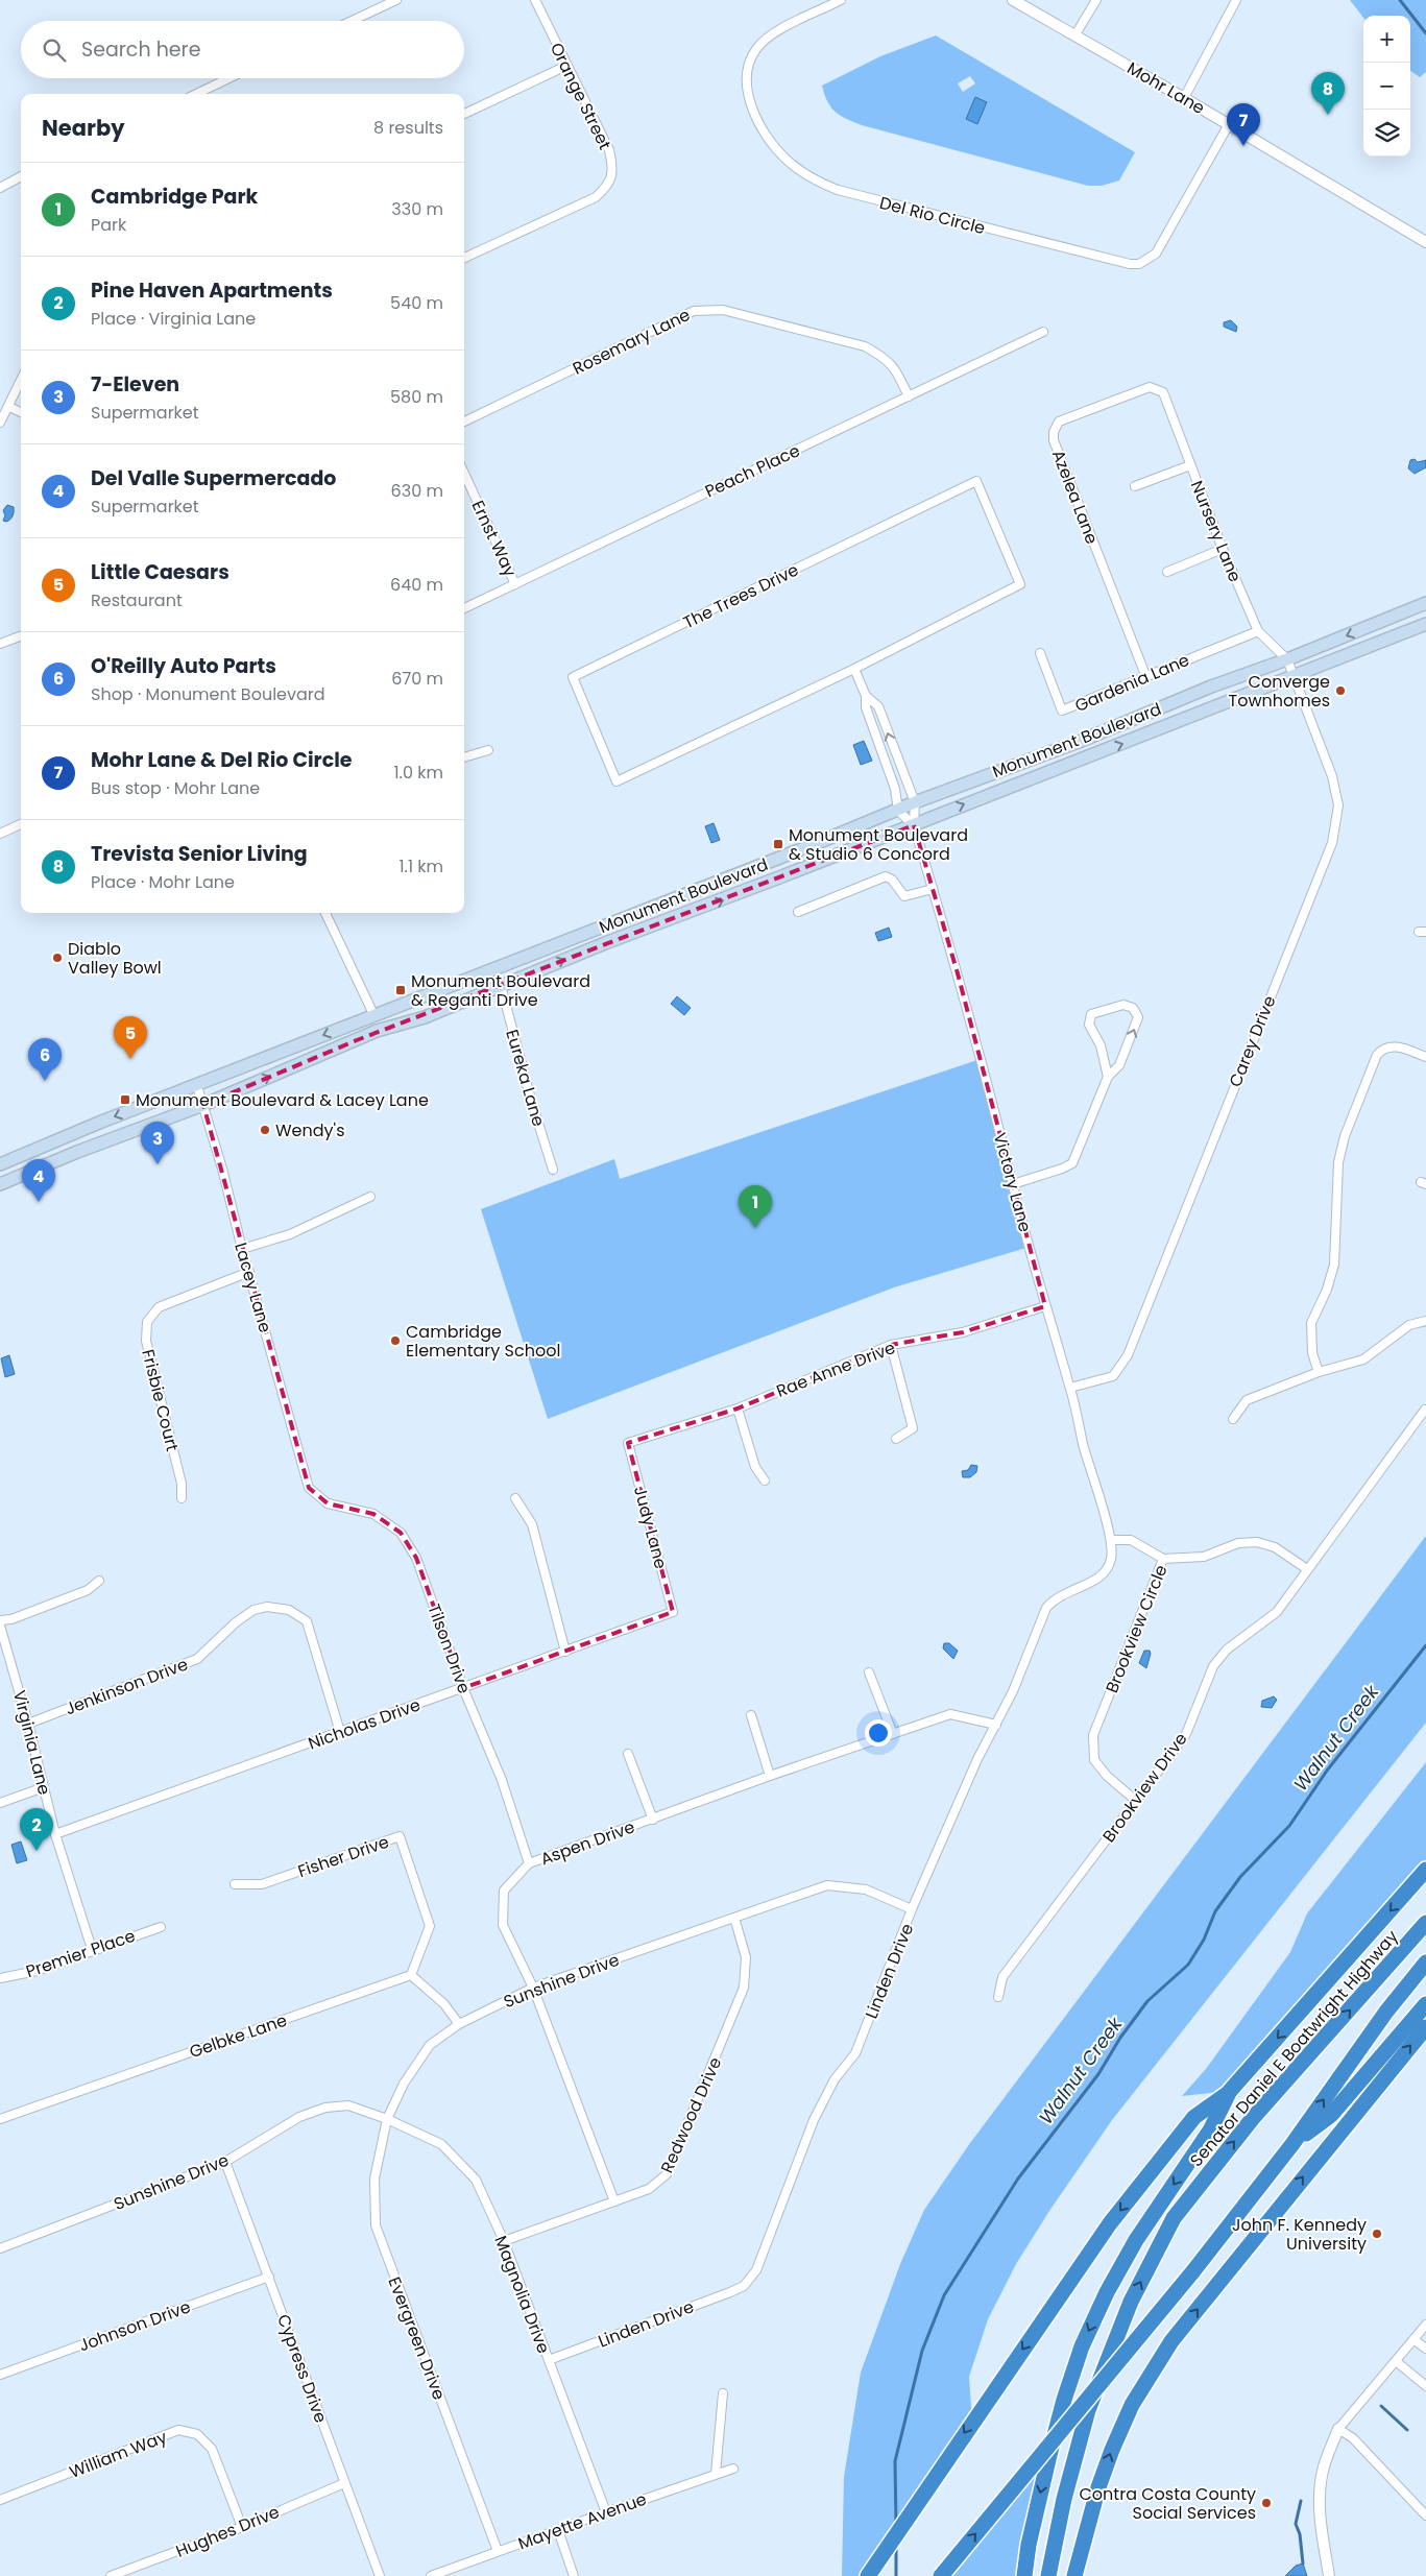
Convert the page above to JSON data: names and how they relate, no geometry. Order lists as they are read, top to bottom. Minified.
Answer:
{"streets":{"highway":["Senator Daniel E Boatwright Highway"],"main road":["Monument Boulevard"],"street":["Mohr Lane","Orange Street","Del Rio Circle","Rosemary Lane","Peach Place","Azelea Lane","Nursery Lane","Ernst Way","The Trees Drive","Gardenia Lane","Carey Drive","Eureka Lane","Victory Lane","Lacey Lane","Rae Anne Drive","Frisbie Court","Judy Lane","Brookview Circle","Tilson Drive","Jenkinson Drive","Nicholas Drive","Virginia Lane","Brookview Drive","Aspen Drive","Fisher Drive","Premier Place","Linden Drive","Sunshine Drive","Gelbke Lane","Redwood Drive","Magnolia Drive","Johnson Drive","Evergreen Drive","Cypress Drive","William Way","Mayette Avenue","Hughes Drive"]},"crossings":[["Mohr Lane","Del Rio Circle"],["Rosemary Lane","Peach Place"],["Peach Place","Ernst Way"],["Azelea Lane","Nursery Lane"],["Azelea Lane","Gardenia Lane"],["Nursery Lane","Gardenia Lane"],["Nursery Lane","Monument Boulevard"],["Nursery Lane","Carey Drive"],["Monument Boulevard","Carey Drive"],["Monument Boulevard","Eureka Lane"],["Monument Boulevard","Victory Lane"],["Monument Boulevard","Lacey Lane"],["Carey Drive","Victory Lane"],["Victory Lane","Rae Anne Drive"],["Victory Lane","Linden Drive"],["Lacey Lane","Frisbie Court"],["Lacey Lane","Tilson Drive"],["Rae Anne Drive","Judy Lane"],["Judy Lane","Nicholas Drive"],["Brookview Circle","Brookview Drive"],["Tilson Drive","Nicholas Drive"],["Tilson Drive","Aspen Drive"],["Jenkinson Drive","Nicholas Drive"],["Jenkinson Drive","Virginia Lane"],["Nicholas Drive","Virginia Lane"],["Virginia Lane","Premier Place"],["Aspen Drive","Linden Drive"],["Aspen Drive","Sunshine Drive"],["Aspen Drive","Redwood Drive"],["Fisher Drive","Gelbke Lane"],["Linden Drive","Sunshine Drive"],["Linden Drive","Magnolia Drive"],["Sunshine Drive","Redwood Drive"],["Sunshine Drive","Magnolia Drive"],["Sunshine Drive","Evergreen Drive"],["Sunshine Drive","Cypress Drive"],["Redwood Drive","Magnolia Drive"],["Magnolia Drive","Evergreen Drive"],["Magnolia Drive","Mayette Avenue"],["Johnson Drive","Cypress Drive"],["Evergreen Drive","Mayette Avenue"],["Cypress Drive","Hughes Drive"],["William Way","Hughes Drive"]],"water":["Walnut Creek"],"places":{"other":["Converge Townhomes","Diablo Valley Bowl","Wendy's","Cambridge Elementary School","John F. Kennedy University","Contra Costa County Social Services"],"transit":["Monument Boulevard & Studio 6 Concord","Monument Boulevard & Reganti Drive","Monument Boulevard & Lacey Lane"]},"page":{"map_buttons":["+","−"],"search":"Search here","pins":["8","7","5","6","3","4","1","2"],"heading":["Nearby","8 results"],"list":[{"mark":"1","name":"Cambridge Park","note":"Park","value":"330 m"},{"mark":"2","name":"Pine Haven Apartments","note":"Place · Virginia Lane","value":"540 m"},{"mark":"3","name":"7-Eleven","note":"Supermarket","value":"580 m"},{"mark":"4","name":"Del Valle Supermercado","note":"Supermarket","value":"630 m"},{"mark":"5","name":"Little Caesars","note":"Restaurant","value":"640 m"},{"mark":"6","name":"O'Reilly Auto Parts","note":"Shop · Monument Boulevard","value":"670 m"},{"mark":"7","name":"Mohr Lane & Del Rio Circle","note":"Bus stop · Mohr Lane","value":"1.0 km"},{"mark":"8","name":"Trevista Senior Living","note":"Place · Mohr Lane","value":"1.1 km"}]}}
